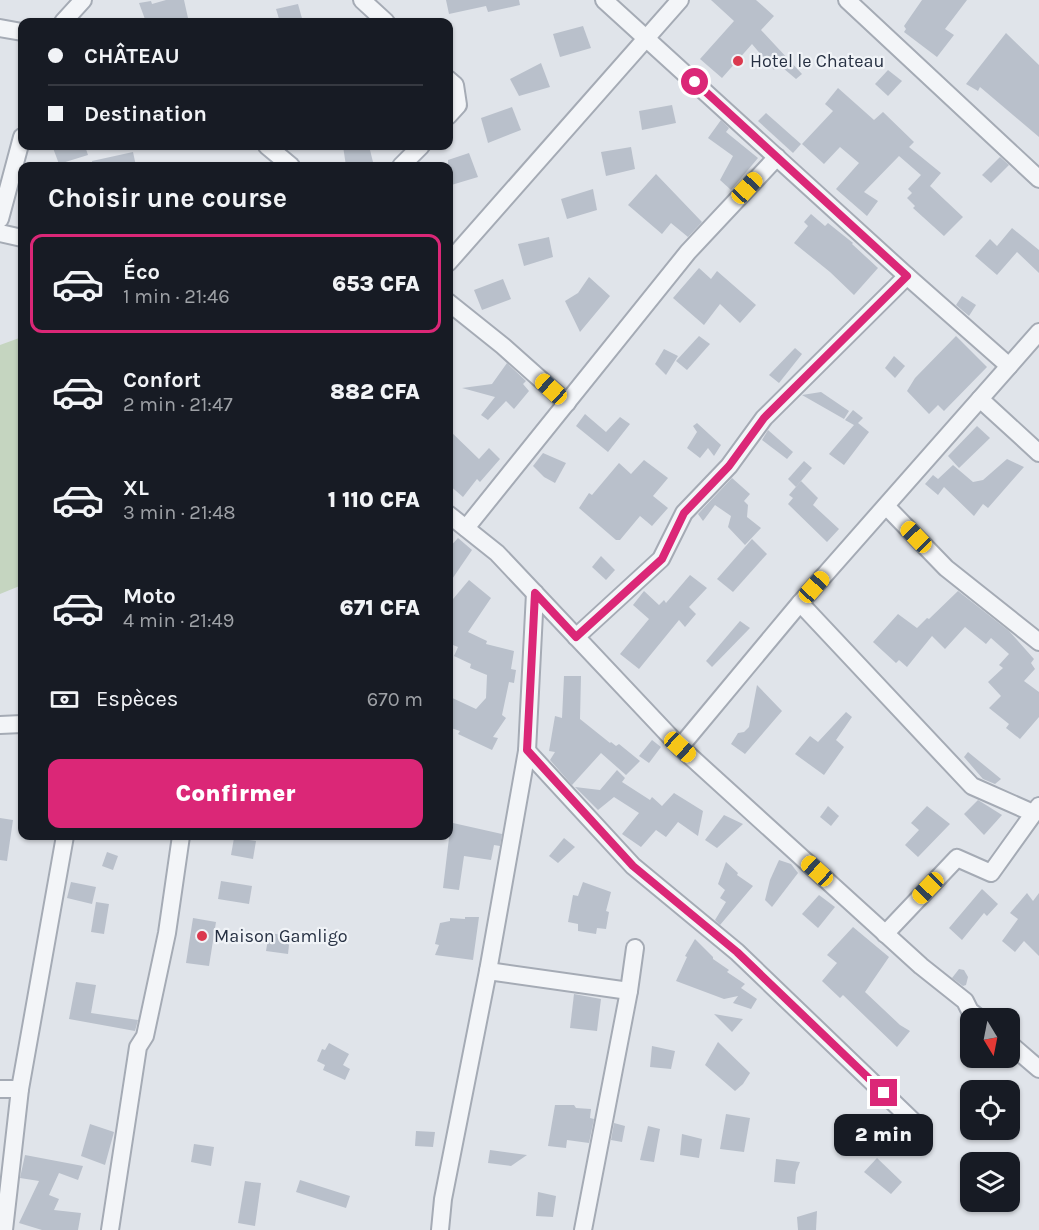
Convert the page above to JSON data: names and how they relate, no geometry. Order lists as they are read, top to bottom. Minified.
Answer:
{"places":["Hotel le Chateau","Maison Gamligo"],"north":"bottom","page":{"banner":["CHÂTEAU","Destination"],"heading":"Choisir une course","list":[{"name":"Éco","note":"1 min · 21:46","value":"653 CFA"},{"name":"Confort","note":"2 min · 21:47","value":"882 CFA"},{"name":"XL","note":"3 min · 21:48","value":"1 110 CFA"},{"name":"Moto","note":"4 min · 21:49","value":"671 CFA"}],"pay":["Espèces","670 m"],"buttons":"Confirmer","bubble":"2 min"}}
